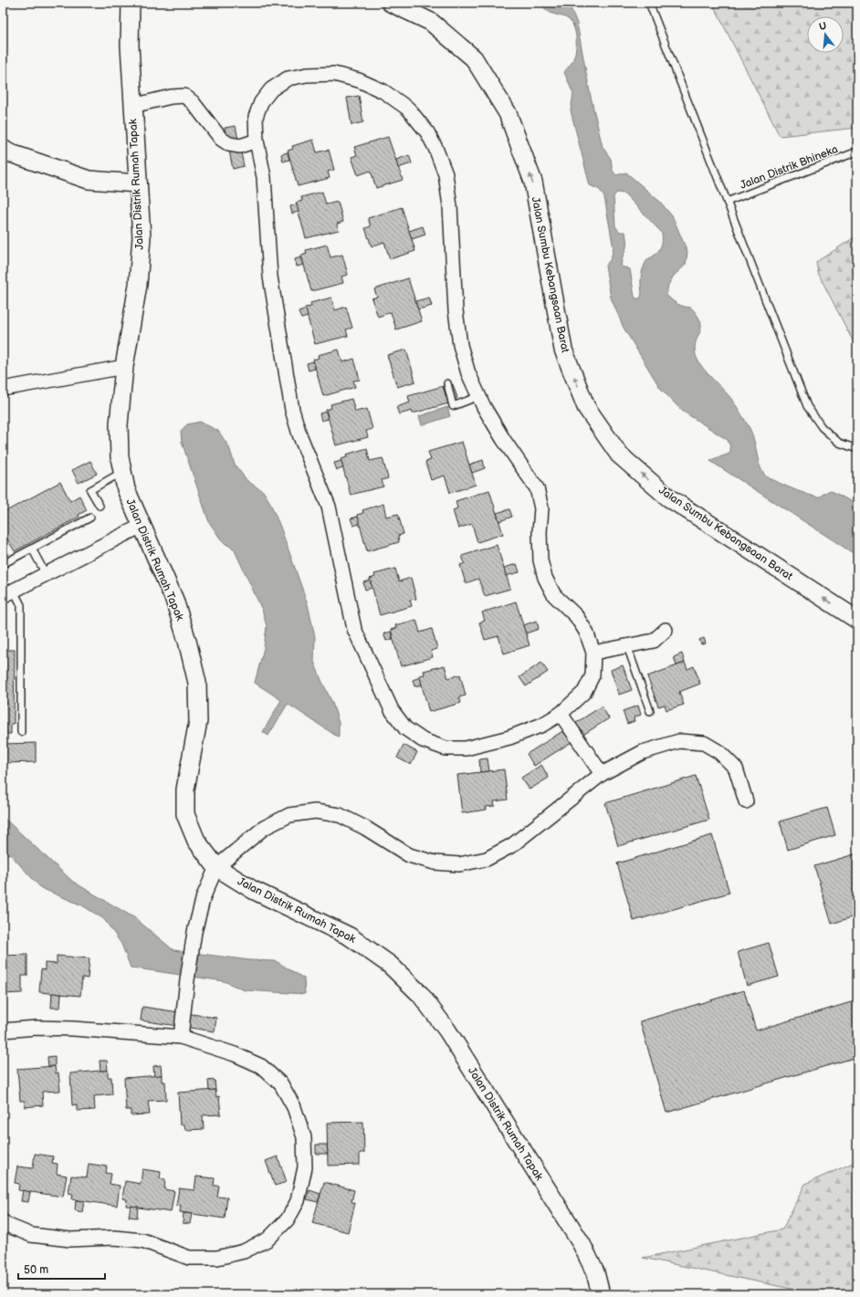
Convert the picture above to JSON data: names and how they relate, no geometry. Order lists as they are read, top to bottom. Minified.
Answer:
{"streets":{"street":["Jalan Distrik Rumah Tapak","Jalan Sumbu Kebangsaan Barat"],"lane":["Jalan Distrik Bhineka"]},"scale_bar":"50 m","north":"top"}
